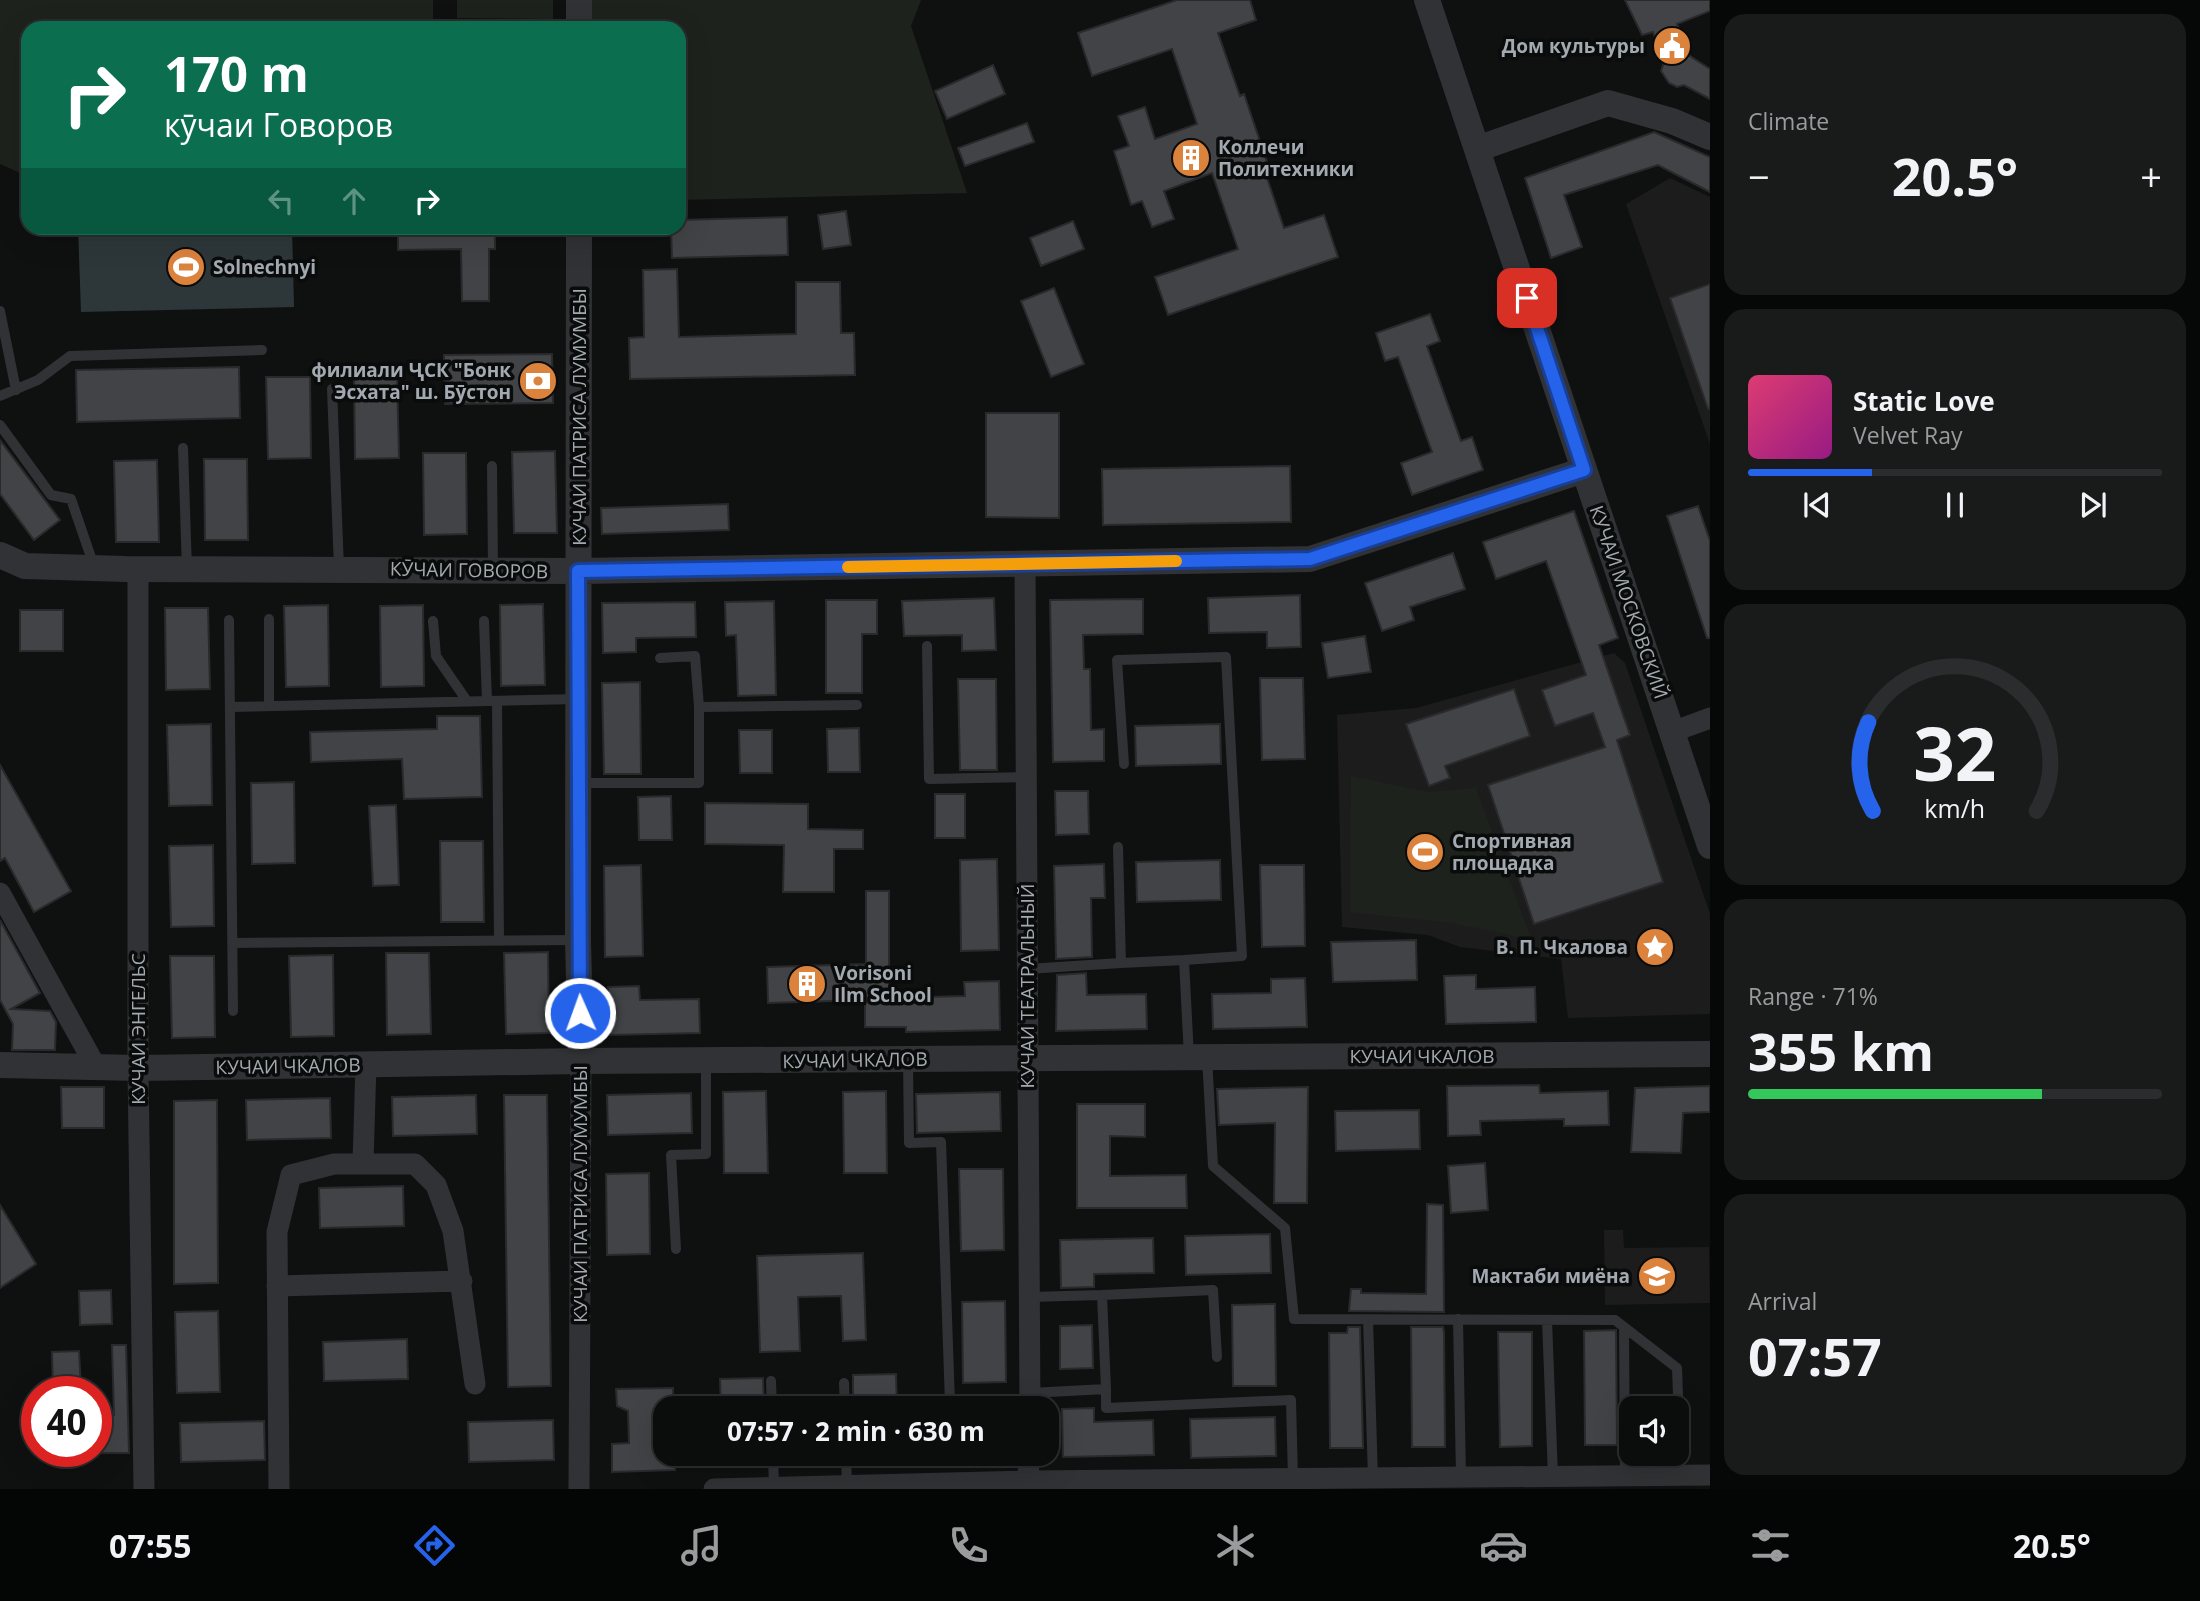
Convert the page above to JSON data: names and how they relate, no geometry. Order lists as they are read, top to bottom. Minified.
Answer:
{"streets":{"street":["КУЧАИ ПАТРИСА ЛУМУМБЫ","КӮЧАИ ГОВОРОВ","КУЧАИ МОСКОВСКИЙ","КУЧАИ ТЕАТРАЛЬНЫЙ","КУЧАИ ЭНГЕЛЬС","КУЧАИ ЧКАЛОВ"]},"crossings":[["КУЧАИ ПАТРИСА ЛУМУМБЫ","КӮЧАИ ГОВОРОВ"],["КУЧАИ ПАТРИСА ЛУМУМБЫ","КУЧАИ ЧКАЛОВ"],["КӮЧАИ ГОВОРОВ","КУЧАИ МОСКОВСКИЙ"],["КӮЧАИ ГОВОРОВ","КУЧАИ ТЕАТРАЛЬНЫЙ"],["КӮЧАИ ГОВОРОВ","КУЧАИ ЭНГЕЛЬС"],["КУЧАИ ТЕАТРАЛЬНЫЙ","КУЧАИ ЧКАЛОВ"],["КУЧАИ ЭНГЕЛЬС","КУЧАИ ЧКАЛОВ"]],"places":{"public building":["Дом культуры"],"building":["Коллечи Политехники","Vorisoni Ilm School"],"sports":["Solnechnyi","Спортивная площадка"],"bank":["филиали ҶСК \"Бонк Эсхата\" ш. Бӯстон"],"place":["В. П. Чкалова"],"school or university":["Мактаби миёна"]},"page":{"tile":["Climate",["Range · 71%","355 km"],["Arrival","07:57"]],"turn":["170 m","кӯчаи Говоров"],"heat":["−","20.5°","+"],"song":["Static Love","Velvet Ray"],"limit":"40","trip":"07:57 · 2 min · 630 m","tabs":["07:55","20.5°"],"gauge":["32","km/h"]}}
